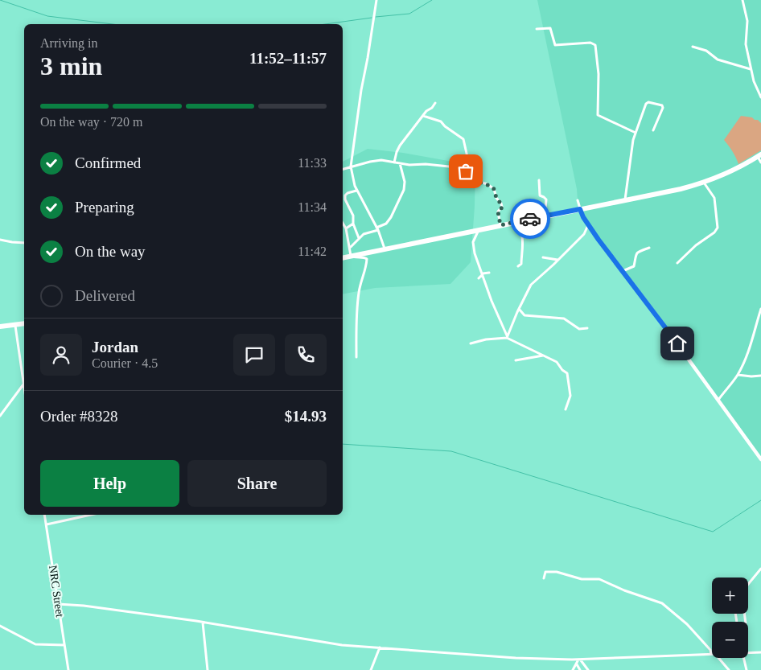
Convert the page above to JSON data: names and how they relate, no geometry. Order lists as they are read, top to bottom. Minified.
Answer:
{"streets":{"street":["NRC Street"]},"page":{"heading":["3 min","Arriving in","11:52–11:57"],"panel":["Jordan","Courier · 4.5","Order #8328","$14.93"],"bar":"On the way · 720 m","list":[["Confirmed","11:33"],["Preparing","11:34"],["On the way","11:42"],"Delivered"],"buttons":["Help","Share"],"map_buttons":["+","−"]}}
